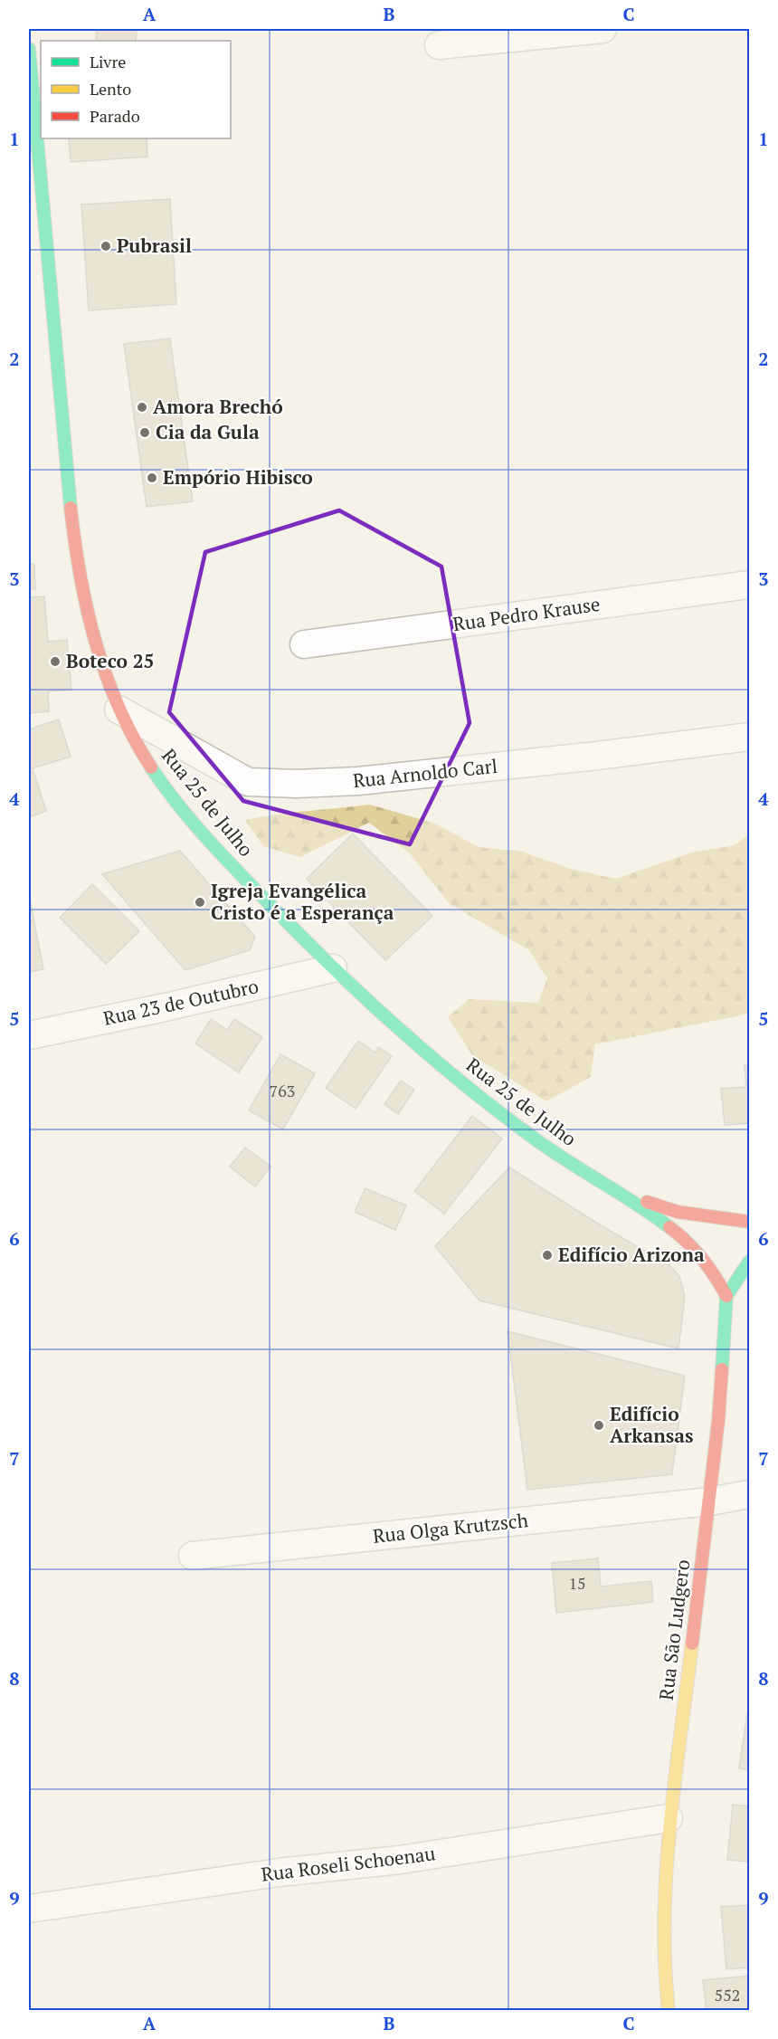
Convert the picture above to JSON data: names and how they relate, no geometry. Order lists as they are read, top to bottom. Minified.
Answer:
{"streets":{"main road":["Rua 25 de Julho","Rua São Ludgero"],"street":["Rua Pedro Krause","Rua Arnoldo Carl","Rua 23 de Outubro","Rua Olga Krutzsch","Rua Roseli Schoenau"]},"crossings":[["Rua Arnoldo Carl","Rua 25 de Julho"],["Rua 25 de Julho","Rua 23 de Outubro"],["Rua 25 de Julho","Rua São Ludgero"],["Rua Olga Krutzsch","Rua São Ludgero"],["Rua São Ludgero","Rua Roseli Schoenau"]],"places":["Pubrasil","Amora Brechó","Cia da Gula","Empório Hibisco","Boteco 25","Igreja Evangélica Cristo é a Esperança","Edifício Arizona","Edifício Arkansas"],"house_numbers":["763","15","552"],"legend":["Livre","Lento","Parado"],"grid":{"columns":["A","B","C"],"rows":["1","2","3","4","5","6","7","8","9"]}}
